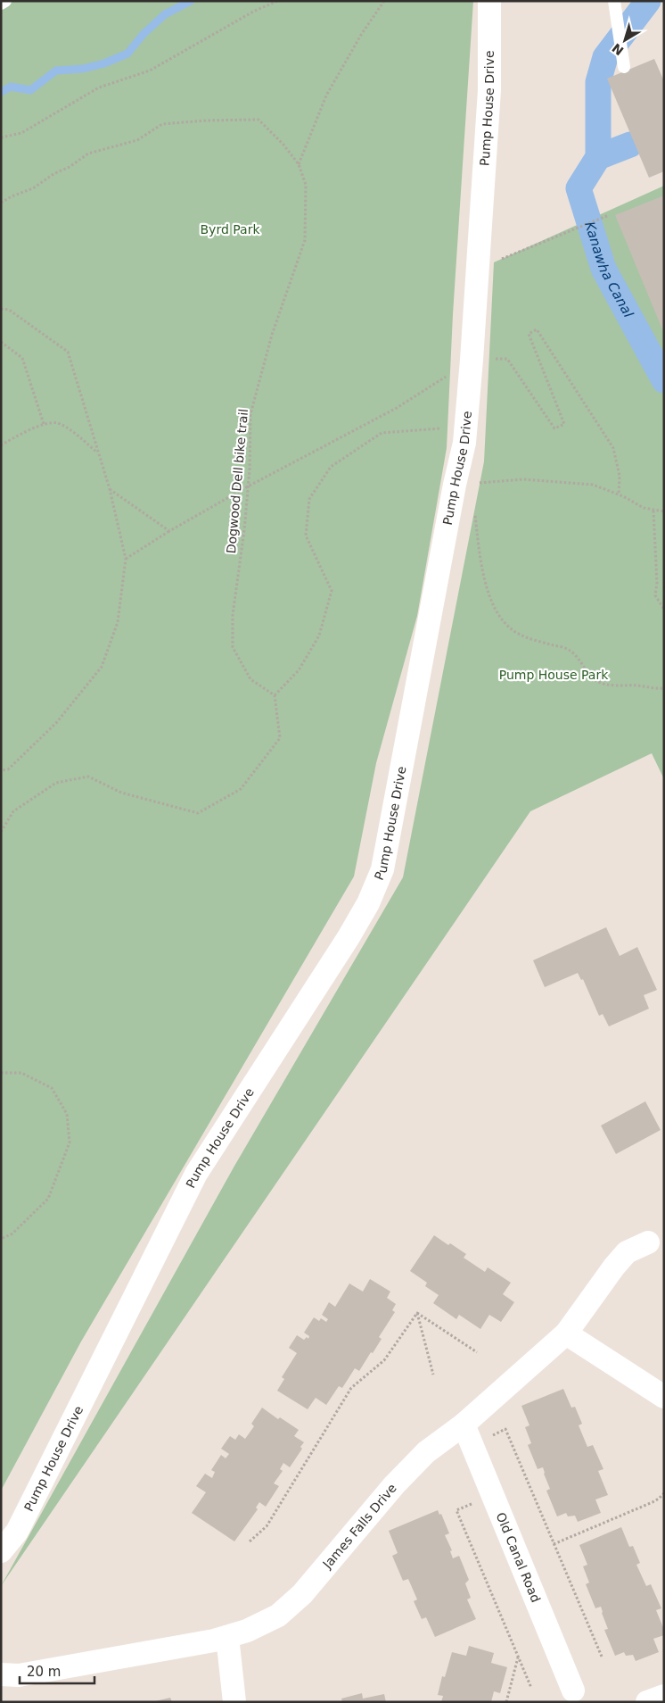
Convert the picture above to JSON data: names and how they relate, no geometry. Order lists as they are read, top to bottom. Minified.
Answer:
{"streets":{"street":["Pump House Drive","James Falls Drive","Old Canal Road"],"path":["Dogwood Dell bike trail"]},"crossings":[["James Falls Drive","Old Canal Road"]],"water":["Kanawha Canal"],"parks":["Byrd Park","Pump House Park"],"scale_bar":"20 m","north":"bottom left"}
